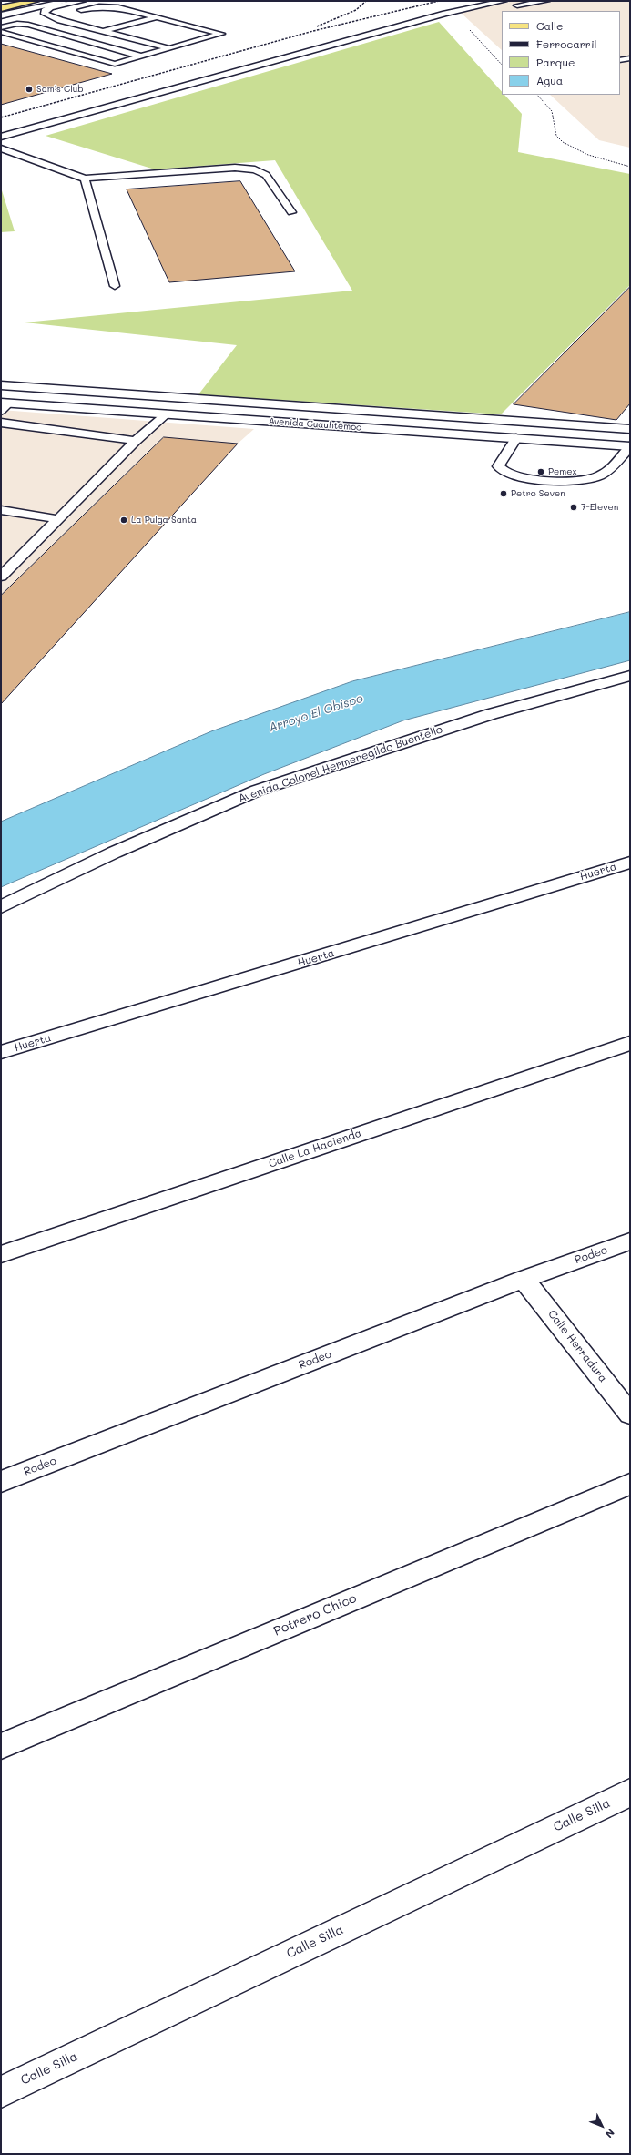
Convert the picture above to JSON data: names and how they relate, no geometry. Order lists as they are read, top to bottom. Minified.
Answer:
{"streets":{"street":["Avenida Cuauhtémoc","Avenida Colonel Hermenegildo Buentello","Huerta","Calle La Hacienda","Rodeo","Calle Herradura","Potrero Chico","Calle Silla"]},"crossings":[["Rodeo","Calle Herradura"]],"water":["Arroyo El Obispo"],"places":["Sam's Club","Pemex","Petro Seven","7-Eleven","La Pulga Santa"],"legend":["Calle","Ferrocarril","Parque","Agua"],"north":"bottom right"}
